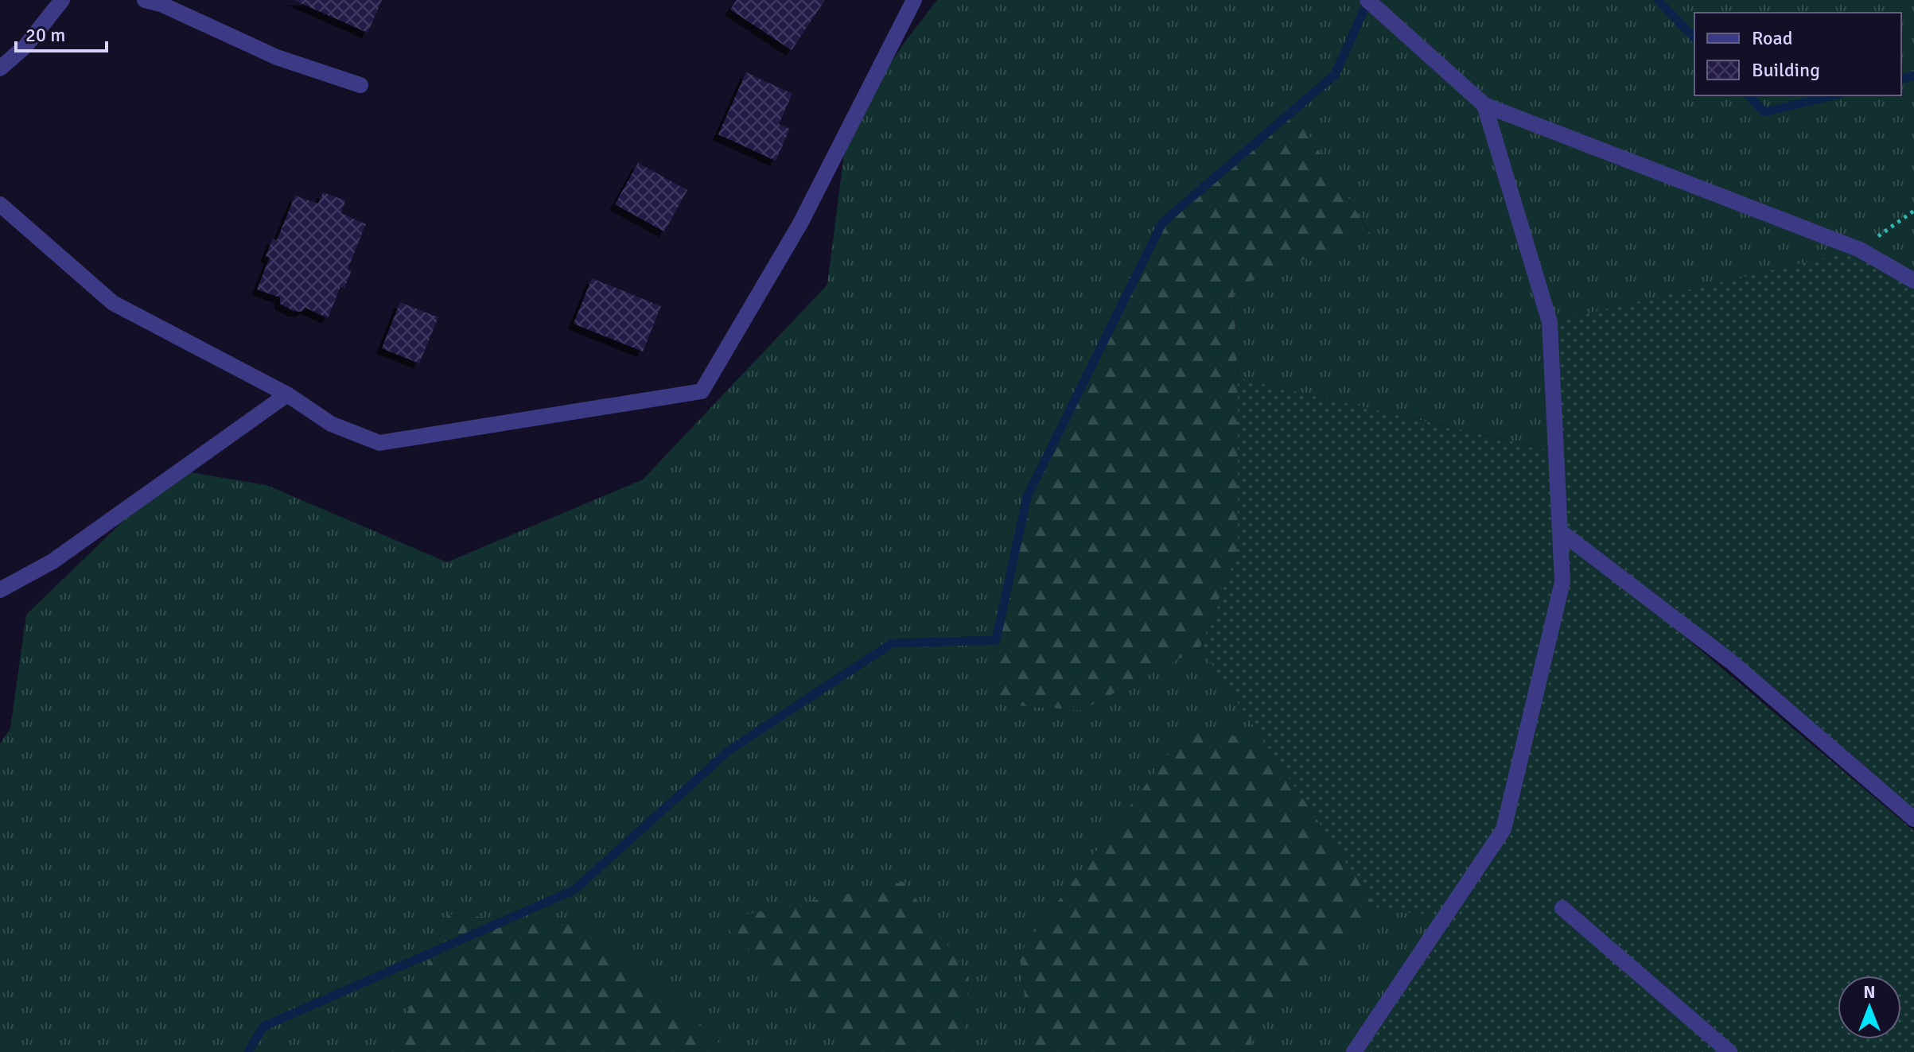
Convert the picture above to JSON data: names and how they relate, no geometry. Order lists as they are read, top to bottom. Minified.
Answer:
{"legend":["Road","Building"],"scale_bar":"20 m","north":"top"}
